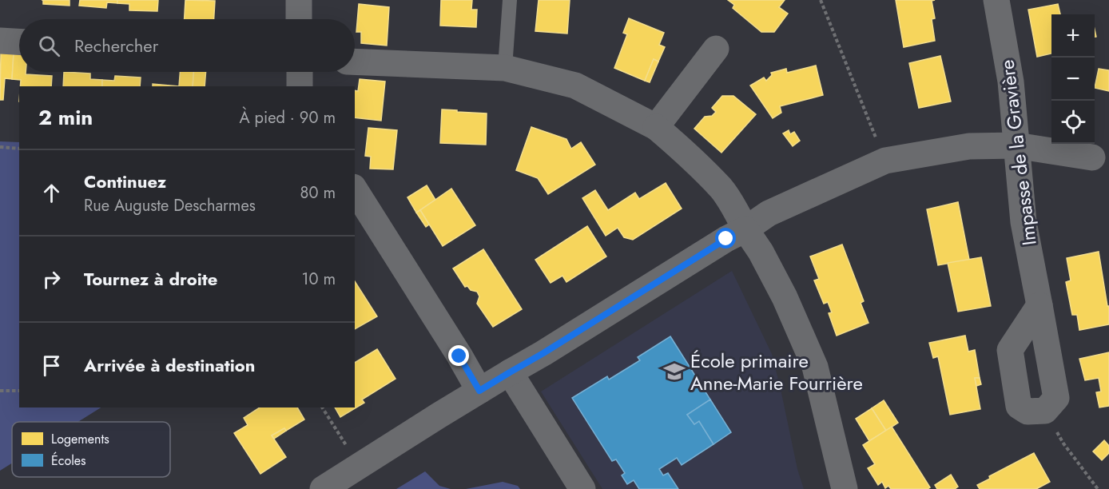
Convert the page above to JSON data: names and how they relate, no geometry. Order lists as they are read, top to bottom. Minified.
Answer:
{"streets":{"street":["Impasse de la Gravière"]},"places":{"school or university":["École primaire Anne-Marie Fourrière"]},"legend":["Logements","Écoles"],"page":{"map_buttons":["+","−"],"search":"Rechercher","heading":["2 min","À pied · 90 m"],"list":[["Continuez","Rue Auguste Descharmes","80 m"],["Tournez à droite","10 m"],"Arrivée à destination"]}}
